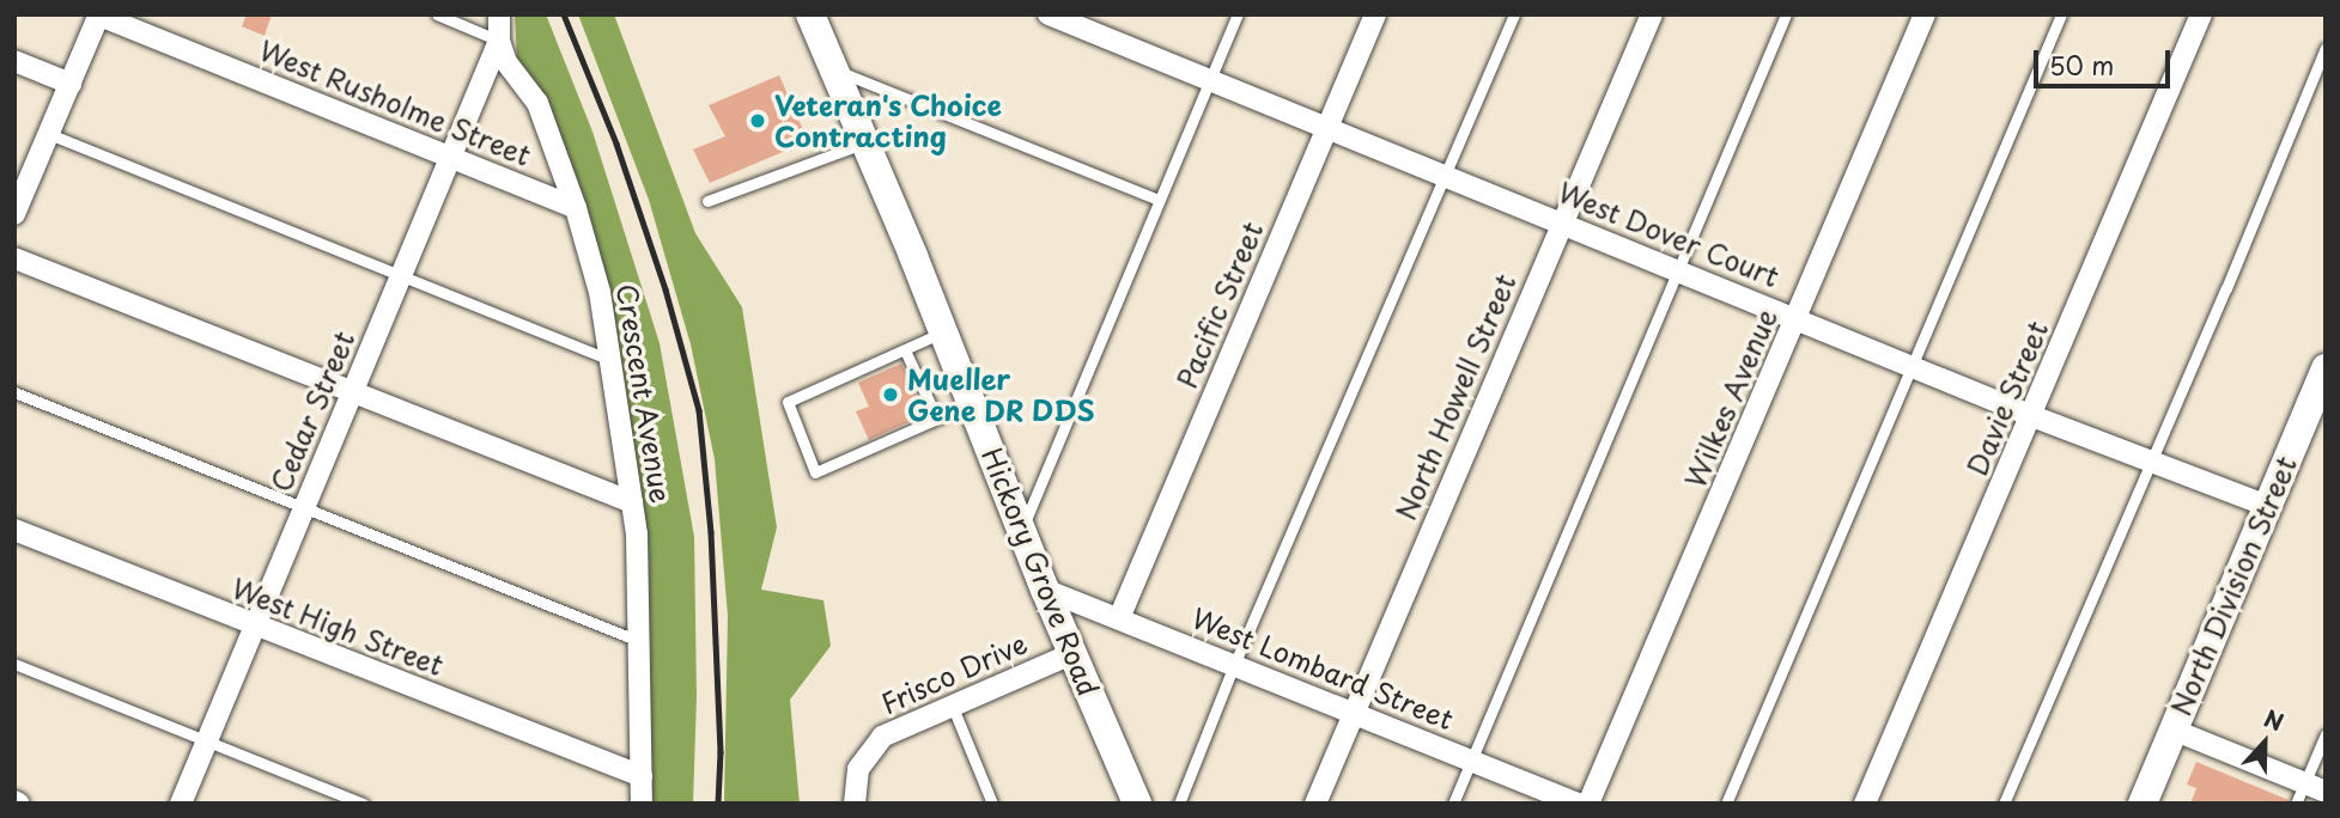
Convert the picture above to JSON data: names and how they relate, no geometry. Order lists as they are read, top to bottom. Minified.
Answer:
{"streets":{"main road":["Hickory Grove Road","North Division Street"],"street":["West Rusholme Street","West Dover Court","Pacific Street","Crescent Avenue","North Howell Street","Wilkes Avenue","Davie Street","Cedar Street","West High Street","West Lombard Street","Frisco Drive"]},"crossings":[["West Rusholme Street","Crescent Avenue"],["West Rusholme Street","Cedar Street"],["West Dover Court","Pacific Street"],["West Dover Court","North Howell Street"],["West Dover Court","Wilkes Avenue"],["West Dover Court","Davie Street"],["West Dover Court","North Division Street"],["Pacific Street","West Lombard Street"],["Crescent Avenue","Cedar Street"],["Crescent Avenue","West High Street"],["North Howell Street","West Lombard Street"],["Cedar Street","West High Street"],["Hickory Grove Road","West Lombard Street"],["Hickory Grove Road","Frisco Drive"]],"places":["Veteran's Choice Contracting","Mueller Gene DR DDS"],"scale_bar":"50 m","north":"top"}
